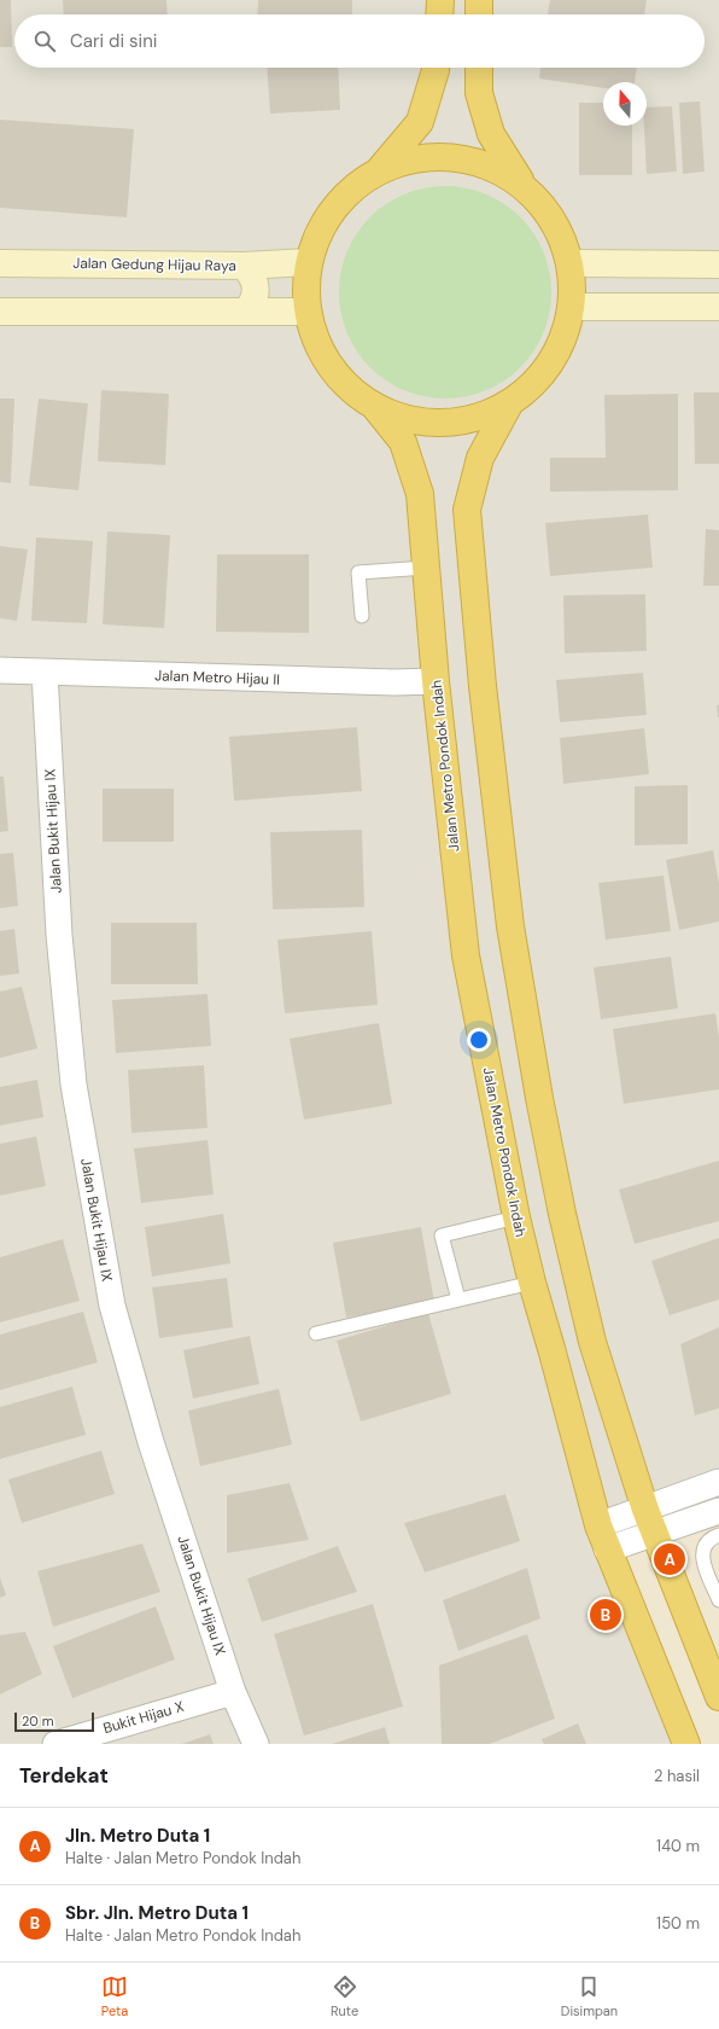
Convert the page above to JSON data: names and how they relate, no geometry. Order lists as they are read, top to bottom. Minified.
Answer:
{"streets":{"highway":["Jalan Metro Pondok Indah"],"main road":["Jalan Gedung Hijau Raya"],"street":["Jalan Metro Hijau II","Jalan Bukit Hijau IX","Bukit Hijau X"]},"crossings":[["Jalan Metro Hijau II","Jalan Metro Pondok Indah"],["Jalan Metro Hijau II","Jalan Bukit Hijau IX"],["Jalan Bukit Hijau IX","Bukit Hijau X"]],"scale_bar":"20 m","north":"top","page":{"search":"Cari di sini","pins":["A","B"],"scale":"20 m","heading":["Terdekat","2 hasil"],"list":[{"mark":"A","name":"Jln. Metro Duta 1","note":"Halte · Jalan Metro Pondok Indah","value":"140 m"},{"mark":"B","name":"Sbr. Jln. Metro Duta 1","note":"Halte · Jalan Metro Pondok Indah","value":"150 m"}],"nav":["Peta","Rute","Disimpan"]}}
